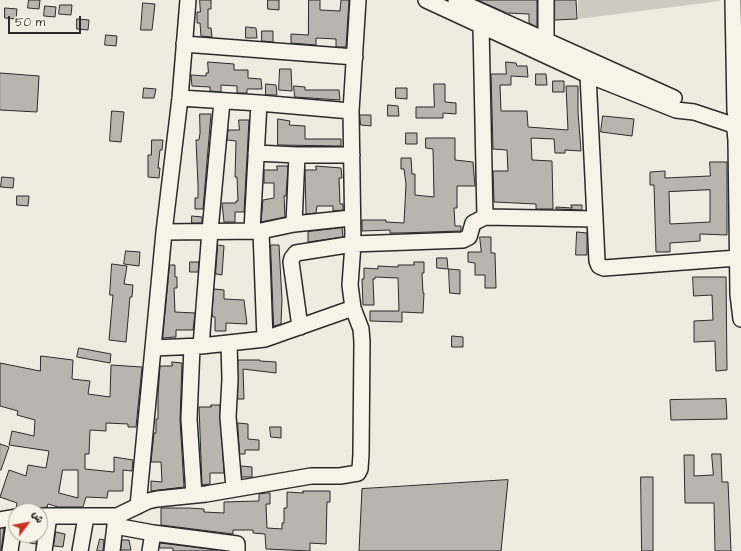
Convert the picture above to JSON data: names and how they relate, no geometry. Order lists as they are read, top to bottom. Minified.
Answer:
{"scale_bar":"50 m","north":"top right"}
